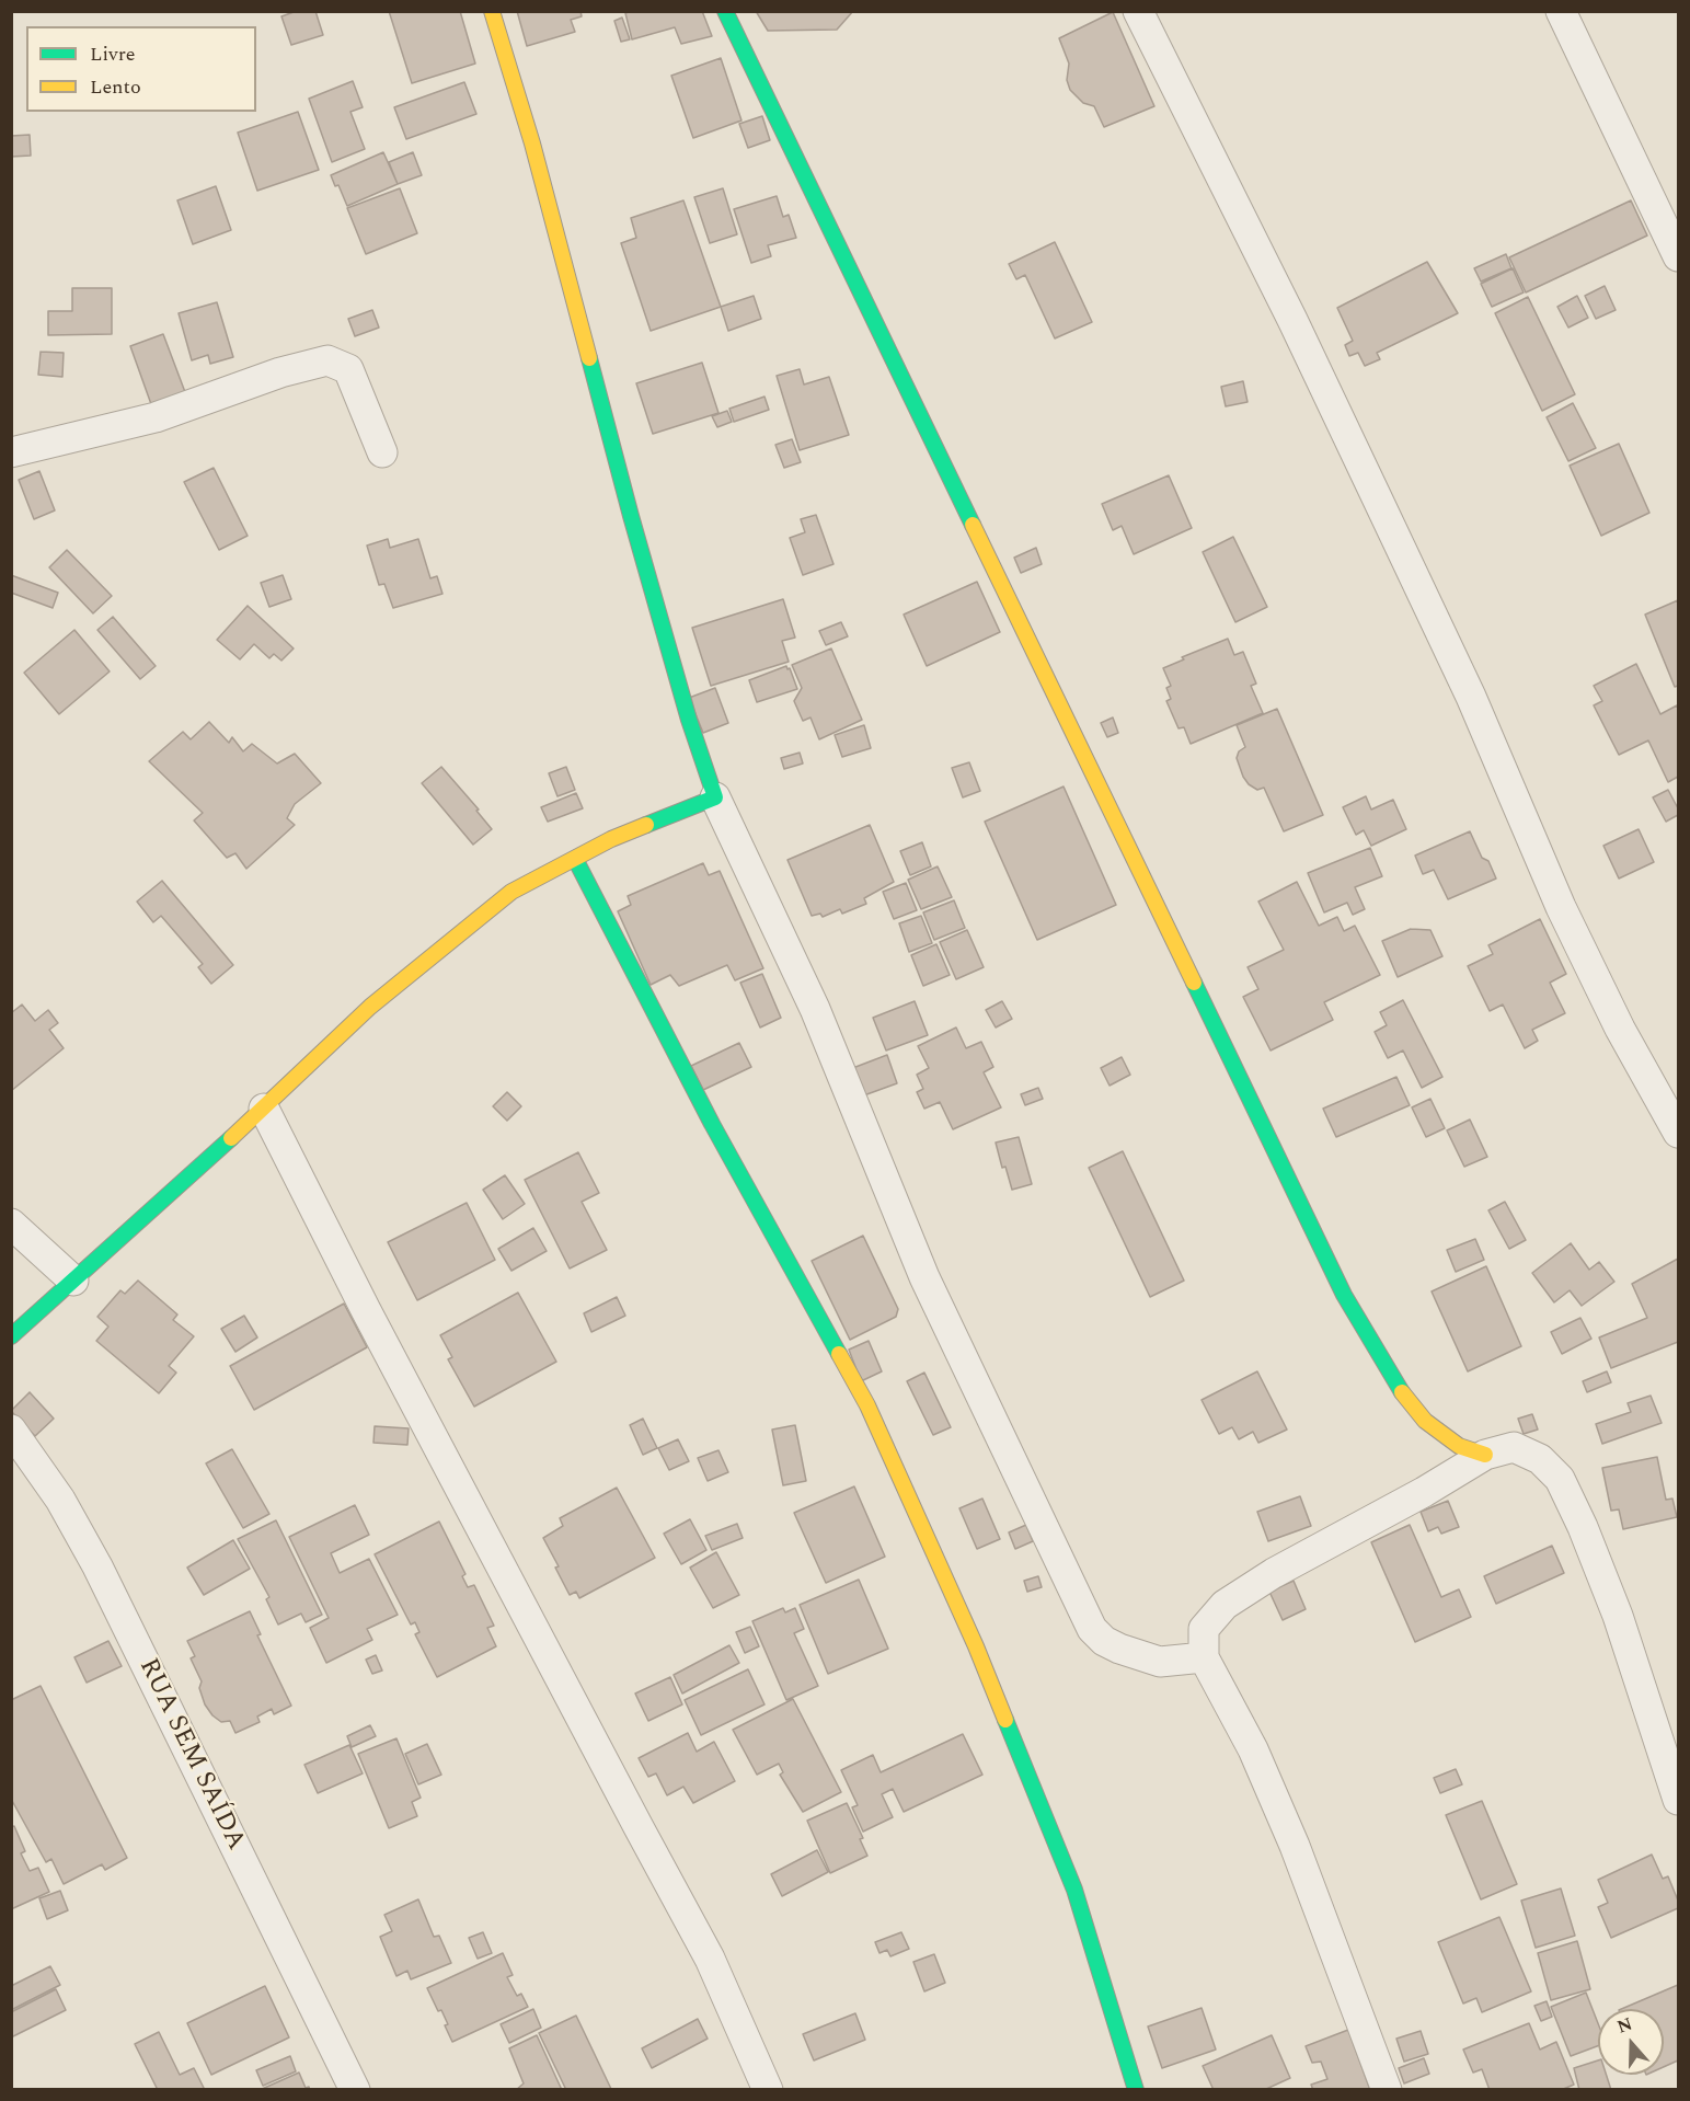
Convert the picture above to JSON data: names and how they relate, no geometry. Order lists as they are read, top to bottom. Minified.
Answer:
{"streets":{"street":["RUA SEM SAÍDA"]},"legend":["Livre","Lento"],"north":"top"}
